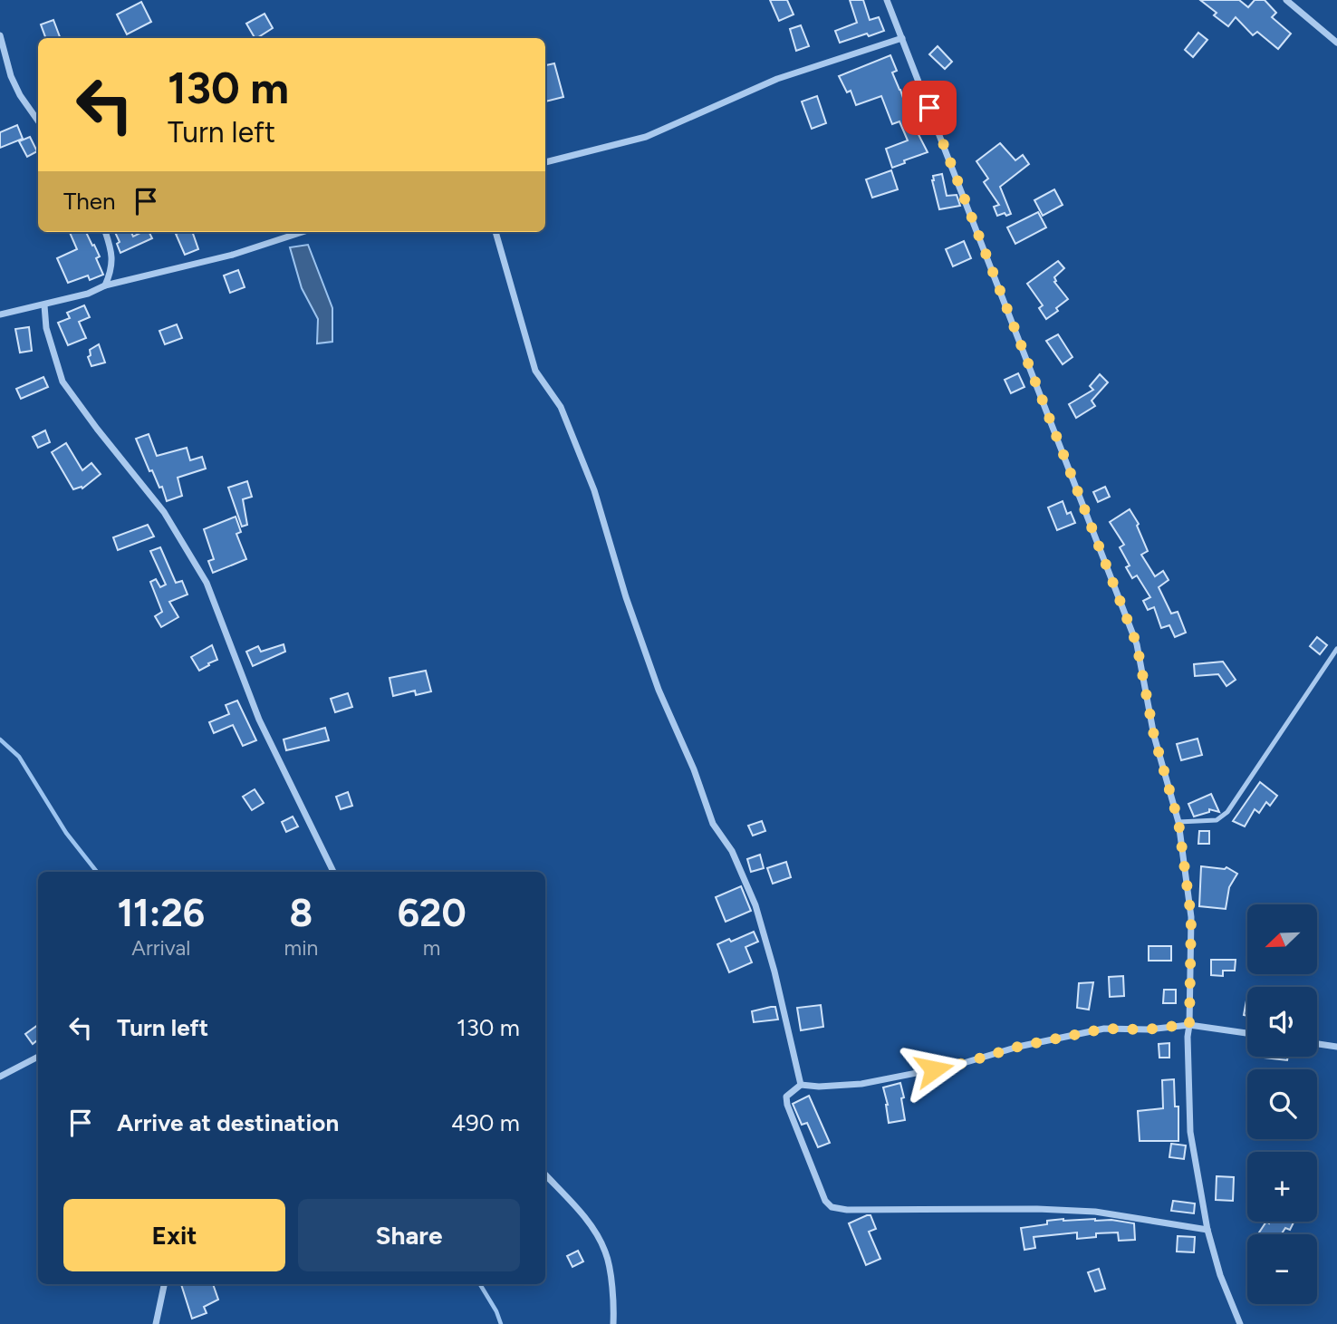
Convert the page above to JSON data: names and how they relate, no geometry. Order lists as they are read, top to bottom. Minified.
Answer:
{"north":"bottom left","page":{"turn":["130 m","Turn left"],"then":"Then","eta":["11:26","Arrival","8","min","620","m"],"map_buttons":["+","−"],"list":[{"name":"Turn left","value":"130 m"},{"name":"Arrive at destination","value":"490 m"}],"buttons":["Exit","Share"]}}
